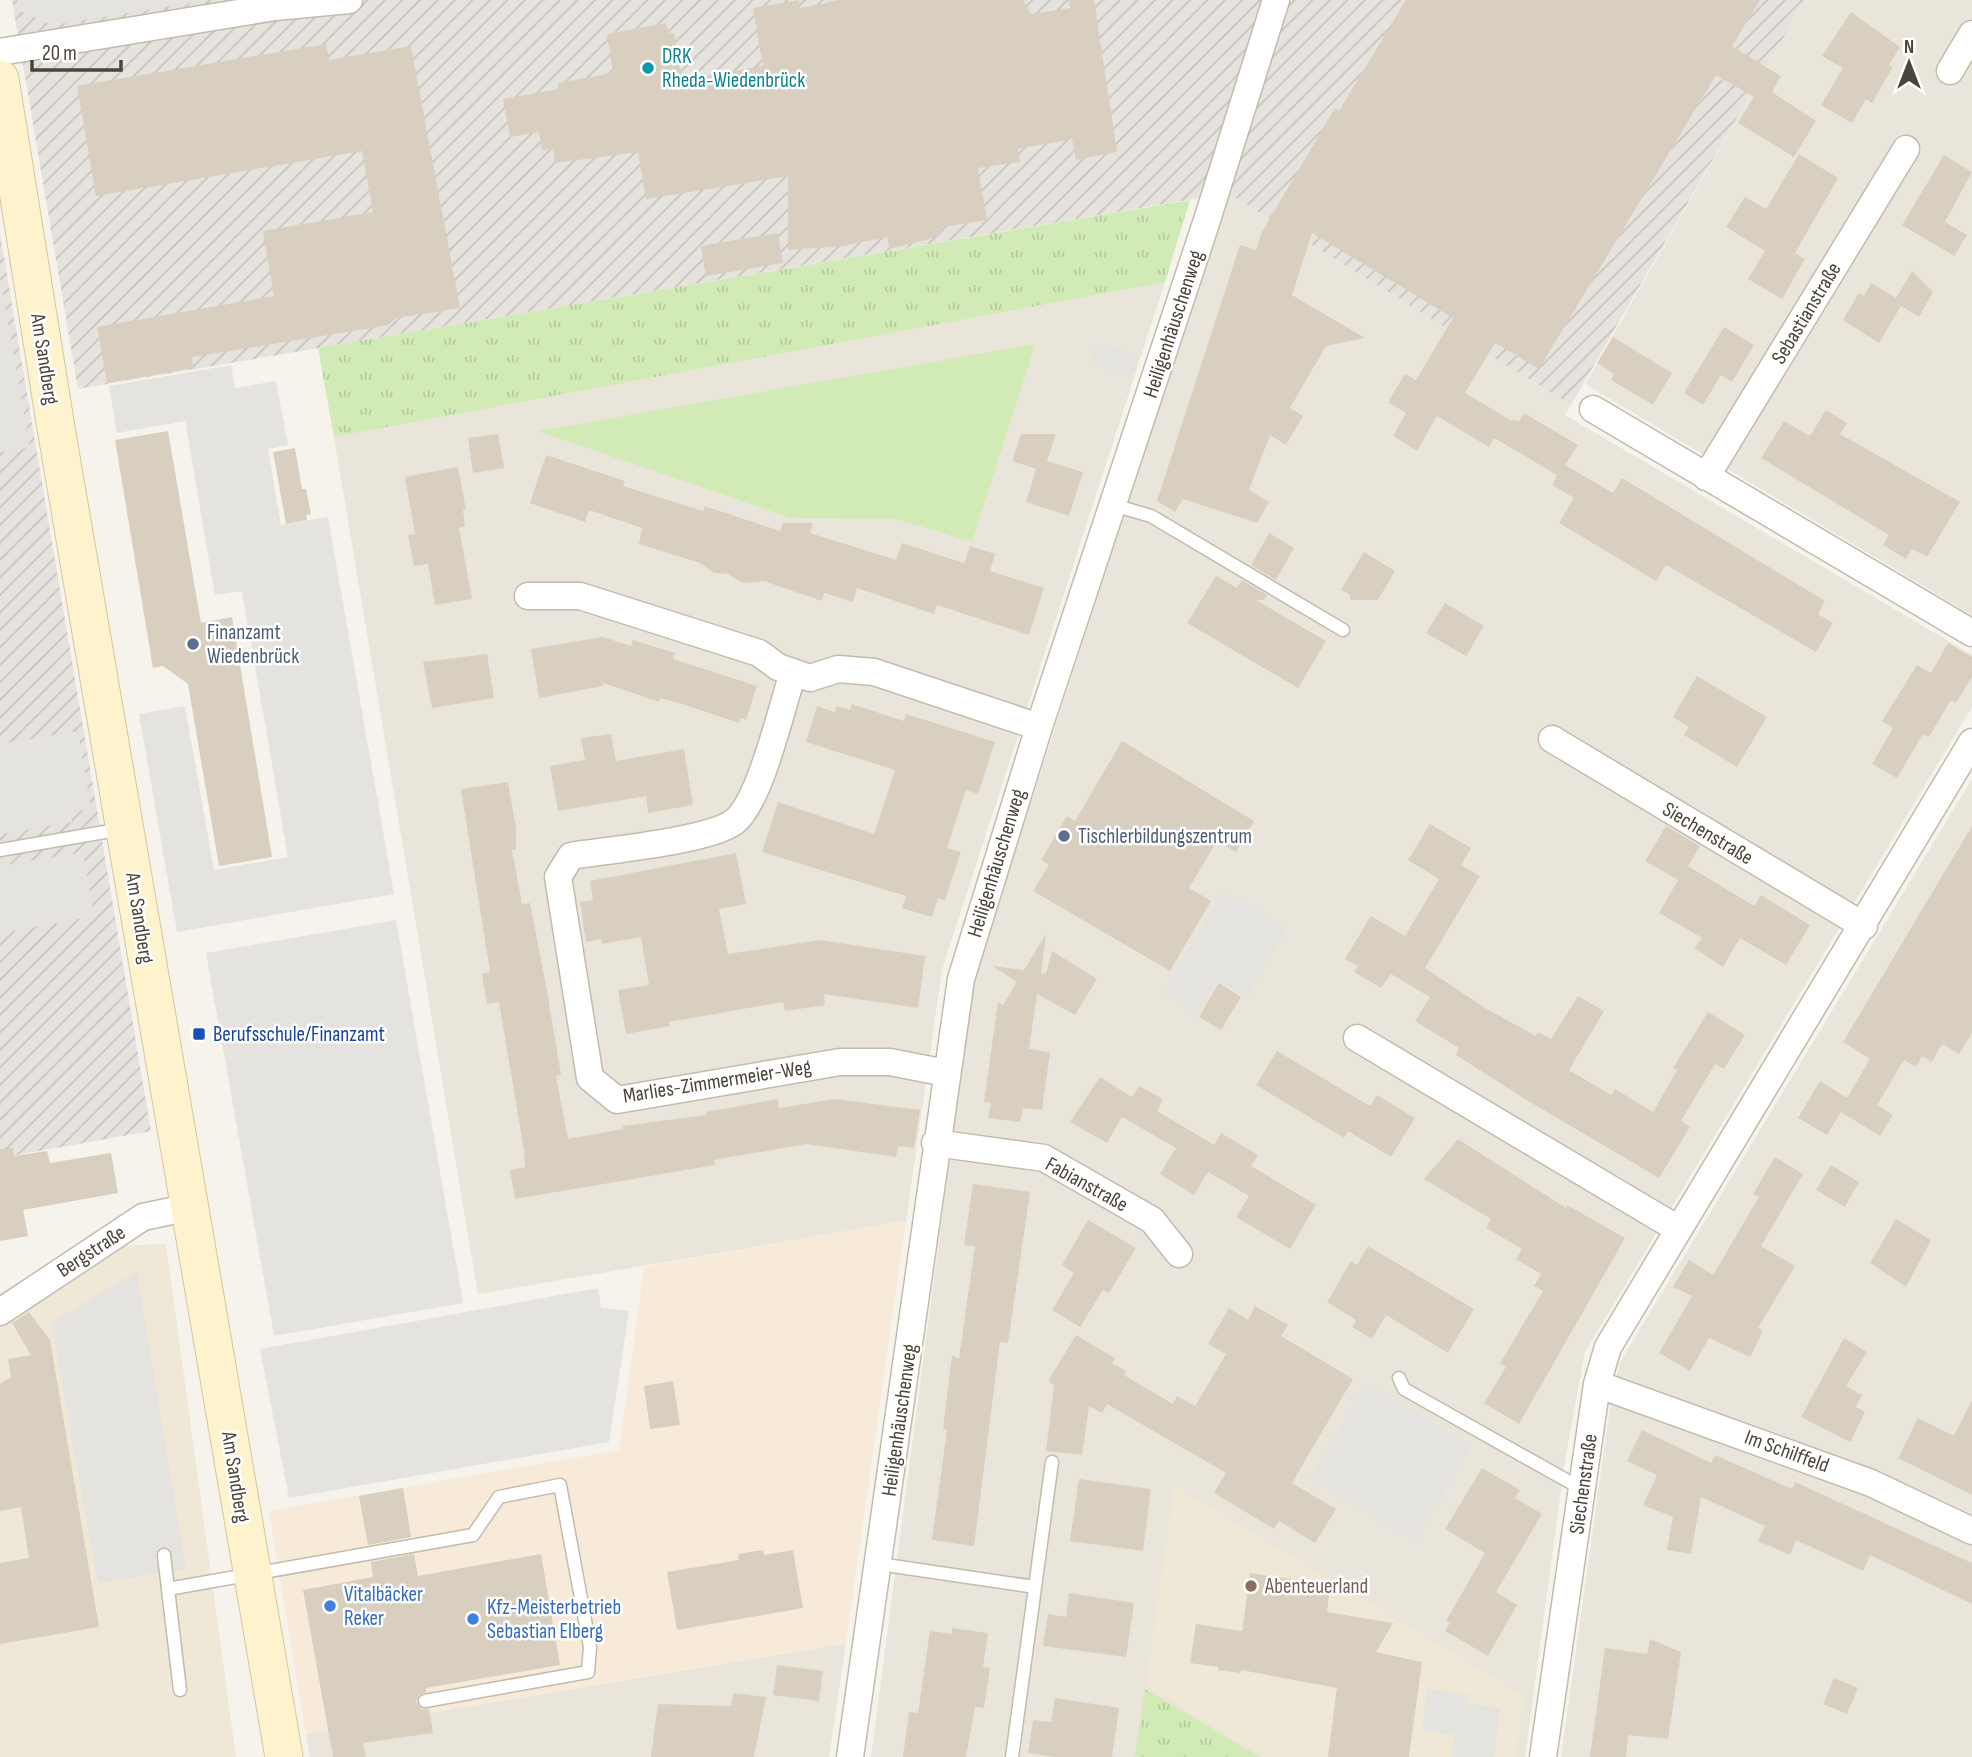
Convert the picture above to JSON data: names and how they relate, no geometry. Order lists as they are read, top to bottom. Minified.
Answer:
{"streets":{"main road":["Am Sandberg"],"street":["Sebastianstraße","Heiligenhäuschenweg","Siechenstraße","Marlies-Zimmermeier-Weg","Fabianstraße","Bergstraße","Im Schilffeld"]},"crossings":[["Heiligenhäuschenweg","Marlies-Zimmermeier-Weg"],["Heiligenhäuschenweg","Fabianstraße"],["Am Sandberg","Bergstraße"],["Siechenstraße","Im Schilffeld"]],"places":{"other":["DRK Rheda-Wiedenbrück","Finanzamt Wiedenbrück","Tischlerbildungszentrum","Abenteuerland","Vitalbäcker Reker","Kfz-Meisterbetrieb Sebastian Elberg"],"transit":["Berufsschule/Finanzamt"]},"scale_bar":"20 m","north":"top"}
